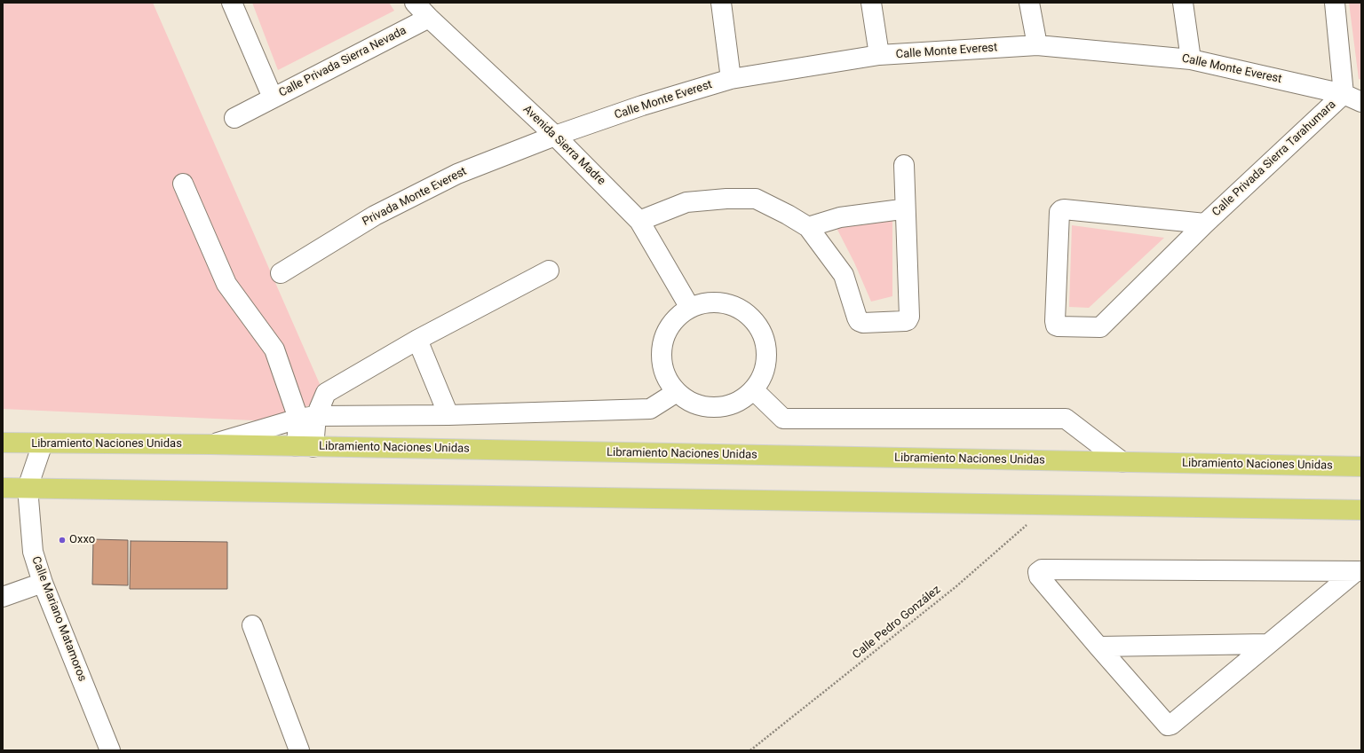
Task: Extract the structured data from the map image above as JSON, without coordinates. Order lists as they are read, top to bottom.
{
  "streets": {
    "highway": ["Libramiento Naciones Unidas"],
    "street": [
      "Calle Monte Everest",
      "Calle Privada Sierra Nevada",
      "Avenida Sierra Madre",
      "Calle Privada Sierra Tarahumara",
      "Privada Monte Everest",
      "Calle Mariano Matamoros"
    ],
    "path": ["Calle Pedro González"]
  },
  "crossings": [
    ["Calle Monte Everest", "Avenida Sierra Madre"],
    ["Calle Monte Everest", "Calle Privada Sierra Tarahumara"],
    ["Calle Monte Everest", "Privada Monte Everest"],
    ["Calle Privada Sierra Nevada", "Avenida Sierra Madre"],
    ["Avenida Sierra Madre", "Privada Monte Everest"],
    ["Libramiento Naciones Unidas", "Calle Mariano Matamoros"]
  ],
  "places": ["Oxxo"]
}
